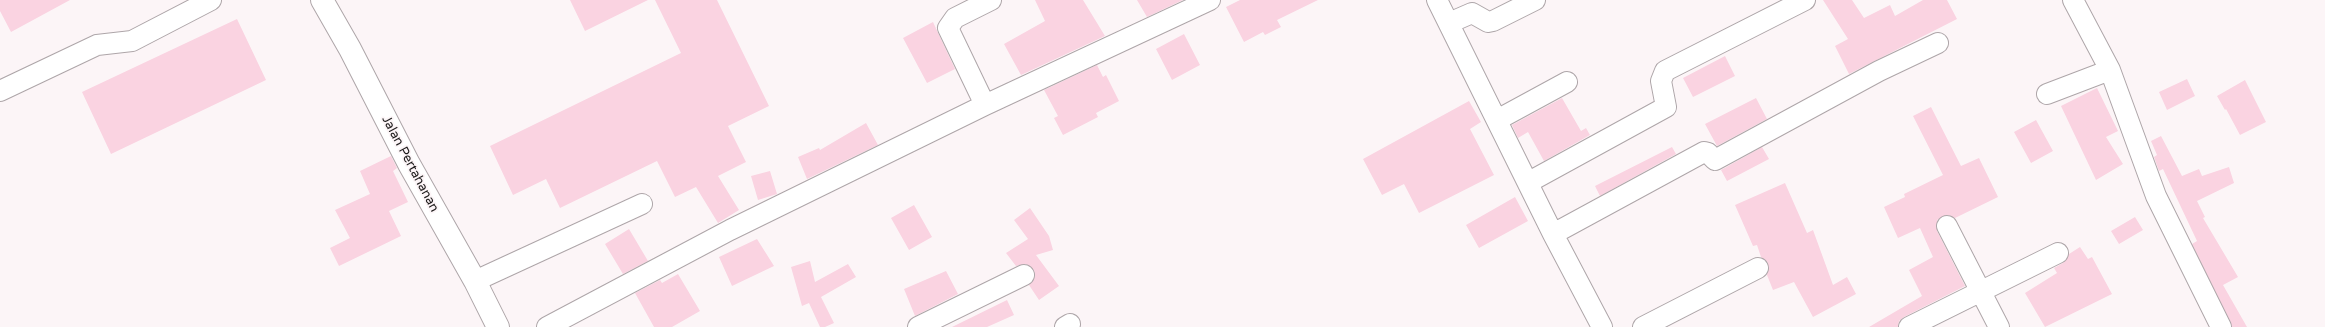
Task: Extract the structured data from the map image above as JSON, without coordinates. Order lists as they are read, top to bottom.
{
  "streets": {
    "main road": ["Jalan Pertahanan"]
  }
}
